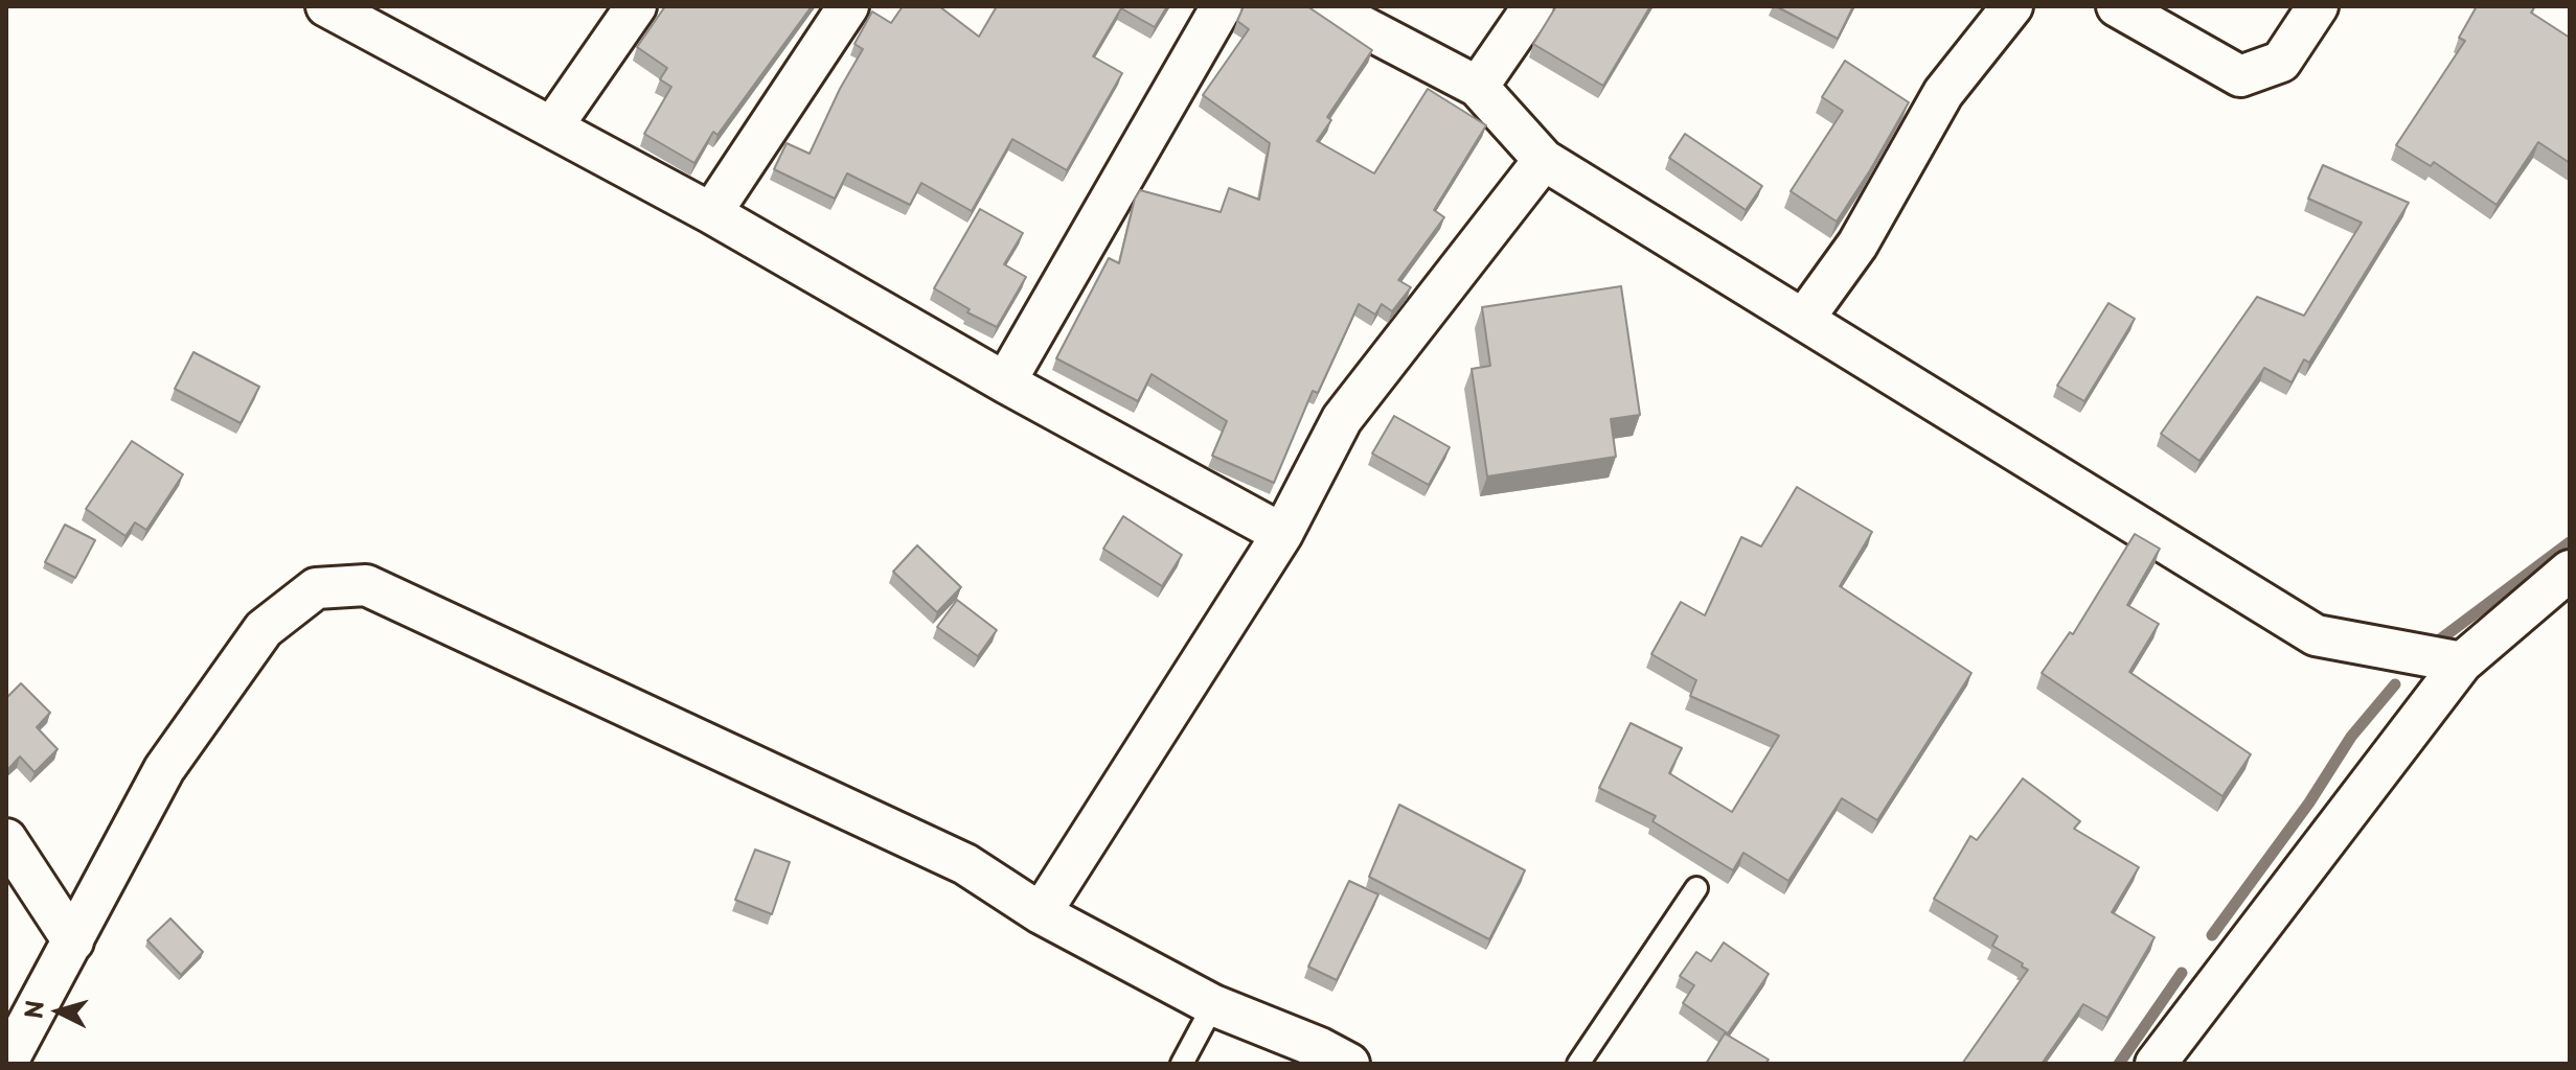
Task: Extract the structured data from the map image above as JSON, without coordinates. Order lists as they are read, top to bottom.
{
  "north": "left"
}
